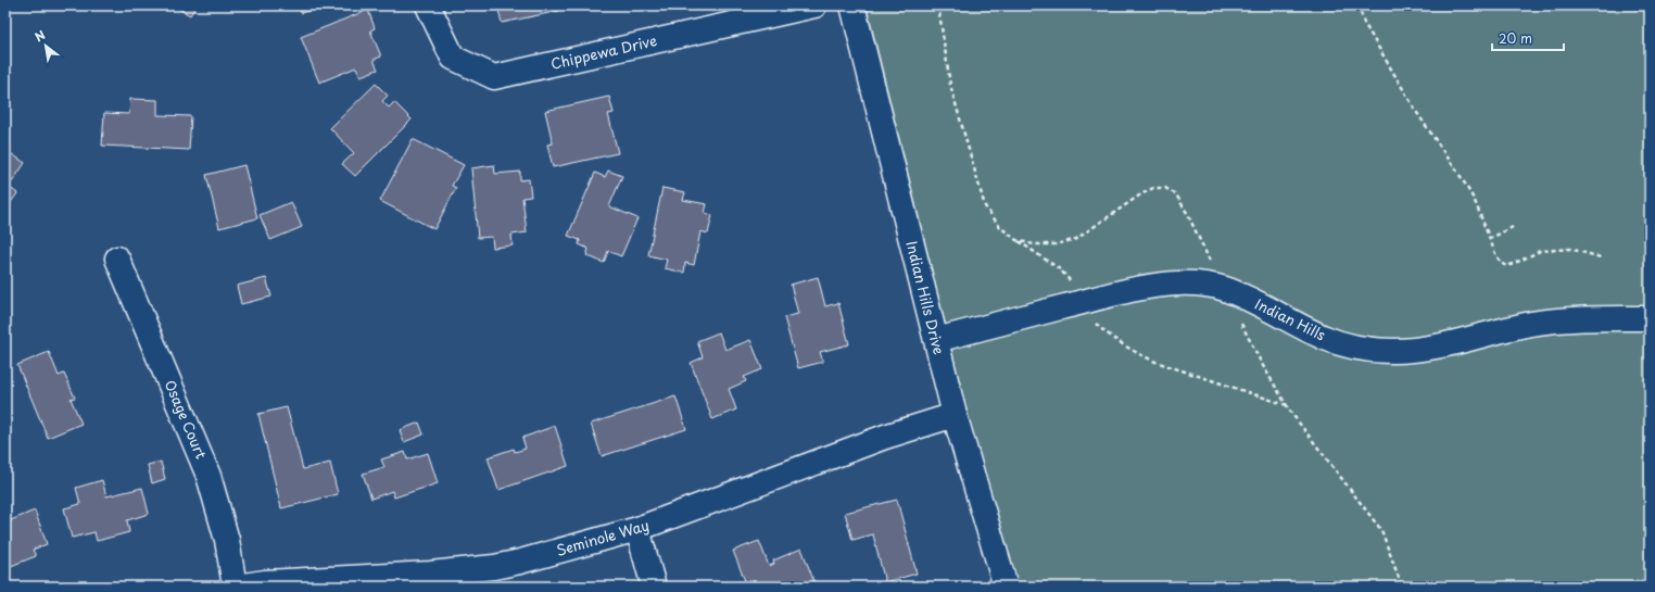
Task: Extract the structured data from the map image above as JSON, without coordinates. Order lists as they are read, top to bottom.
{
  "streets": {
    "street": [
      "Chippewa Drive",
      "Indian Hills Drive",
      "Indian Hills",
      "Osage Court",
      "Seminole Way"
    ]
  },
  "crossings": [
    ["Indian Hills Drive", "Indian Hills"],
    ["Indian Hills Drive", "Seminole Way"],
    ["Osage Court", "Seminole Way"]
  ],
  "scale_bar": "20 m",
  "north": "top left"
}
